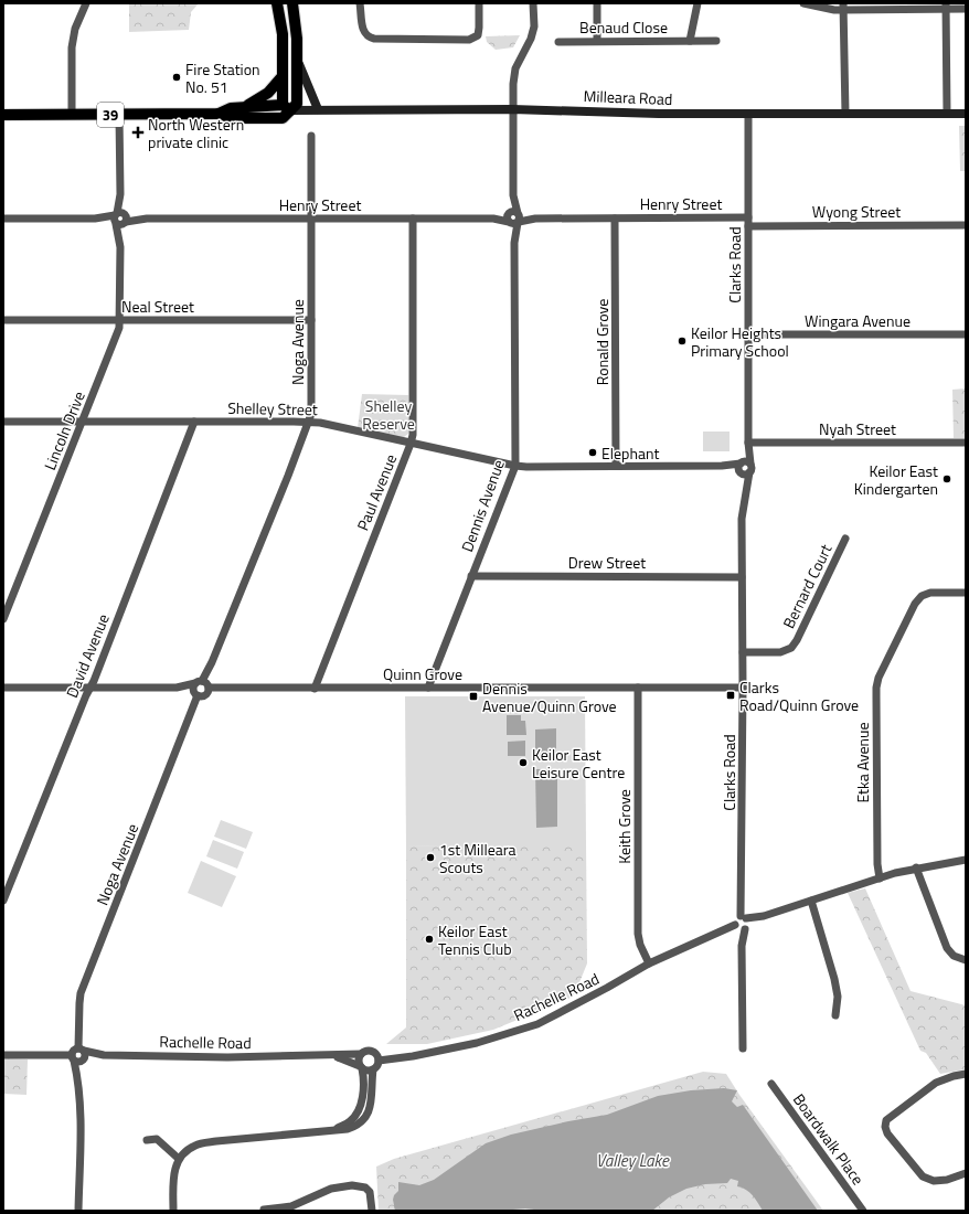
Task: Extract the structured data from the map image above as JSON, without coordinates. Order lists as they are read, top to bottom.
{
  "streets": {
    "main road": ["Milleara Road", "39"],
    "street": [
      "Benaud Close",
      "Henry Street",
      "Wyong Street",
      "Clarks Road",
      "Neal Street",
      "Wingara Avenue",
      "Noga Avenue",
      "Ronald Grove",
      "Shelley Street",
      "Nyah Street",
      "Lincoln Drive",
      "Paul Avenue",
      "Dennis Avenue",
      "Drew Street",
      "Bernard Court",
      "David Avenue",
      "Quinn Grove",
      "Etka Avenue",
      "Keith Grove",
      "Rachelle Road",
      "Boardwalk Place"
    ]
  },
  "crossings": [
    ["Milleara Road", "39"],
    ["Milleara Road", "Clarks Road"],
    ["Milleara Road", "Lincoln Drive"],
    ["Milleara Road", "Dennis Avenue"],
    ["Henry Street", "Wyong Street"],
    ["Henry Street", "Clarks Road"],
    ["Henry Street", "Noga Avenue"],
    ["Henry Street", "Ronald Grove"],
    ["Henry Street", "Lincoln Drive"],
    ["Henry Street", "Paul Avenue"],
    ["Henry Street", "Dennis Avenue"],
    ["Wyong Street", "Clarks Road"],
    ["Clarks Road", "Wingara Avenue"],
    ["Clarks Road", "Shelley Street"],
    ["Clarks Road", "Nyah Street"],
    ["Clarks Road", "Drew Street"],
    ["Clarks Road", "Bernard Court"],
    ["Clarks Road", "Quinn Grove"],
    ["Clarks Road", "Rachelle Road"],
    ["Neal Street", "Noga Avenue"],
    ["Neal Street", "Lincoln Drive"],
    ["Noga Avenue", "Shelley Street"],
    ["Noga Avenue", "Quinn Grove"],
    ["Noga Avenue", "Rachelle Road"],
    ["Ronald Grove", "Shelley Street"],
    ["Shelley Street", "Lincoln Drive"],
    ["Shelley Street", "Paul Avenue"],
    ["Shelley Street", "Dennis Avenue"],
    ["Shelley Street", "David Avenue"],
    ["Paul Avenue", "Quinn Grove"],
    ["Dennis Avenue", "Drew Street"],
    ["Dennis Avenue", "Quinn Grove"],
    ["David Avenue", "Quinn Grove"],
    ["Quinn Grove", "Keith Grove"],
    ["Etka Avenue", "Rachelle Road"],
    ["Keith Grove", "Rachelle Road"]
  ],
  "water": ["Valley Lake"],
  "parks": ["Shelley Reserve"],
  "places": {
    "other": [
      "Fire Station No. 51",
      "Keilor Heights Primary School",
      "Elephant",
      "Keilor East Kindergarten",
      "Keilor East Leisure Centre",
      "1st Milleara Scouts",
      "Keilor East Tennis Club"
    ],
    "health": ["North Western private clinic"],
    "transit": ["Clarks Road/Quinn Grove", "Dennis Avenue/Quinn Grove"]
  }
}
